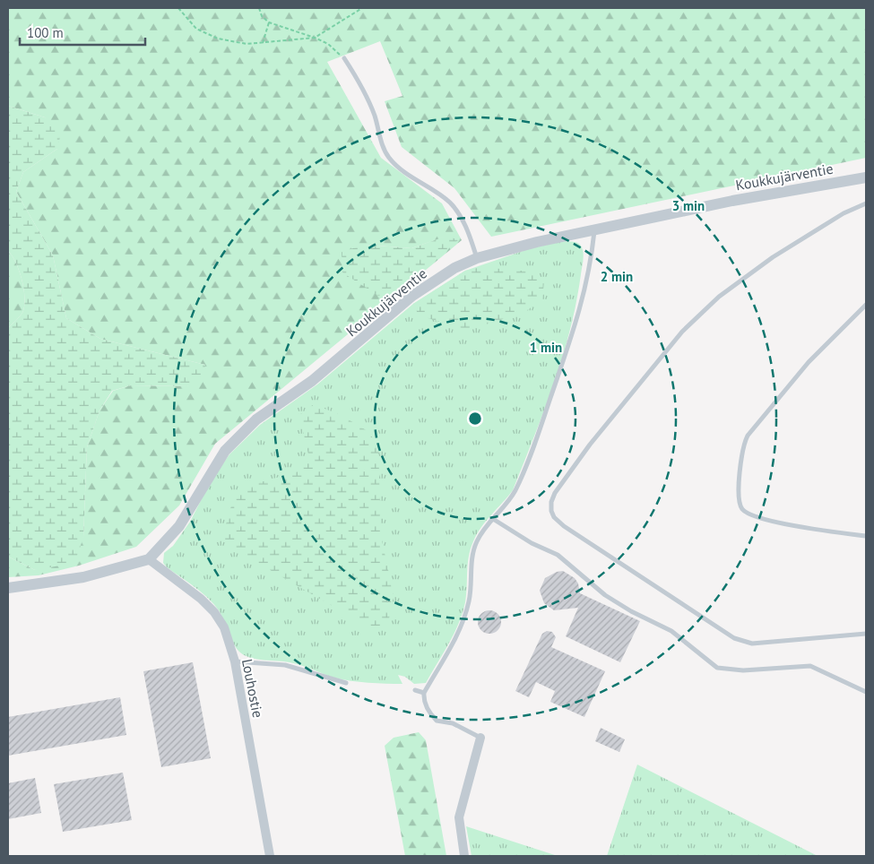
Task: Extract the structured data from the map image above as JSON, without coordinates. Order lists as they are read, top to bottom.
{
  "streets": {
    "street": ["Koukkujärventie", "Louhostie"]
  },
  "crossings": [
    ["Koukkujärventie", "Louhostie"]
  ],
  "scale_bar": "100 m",
  "rings": ["3 min", "2 min", "1 min"]
}
